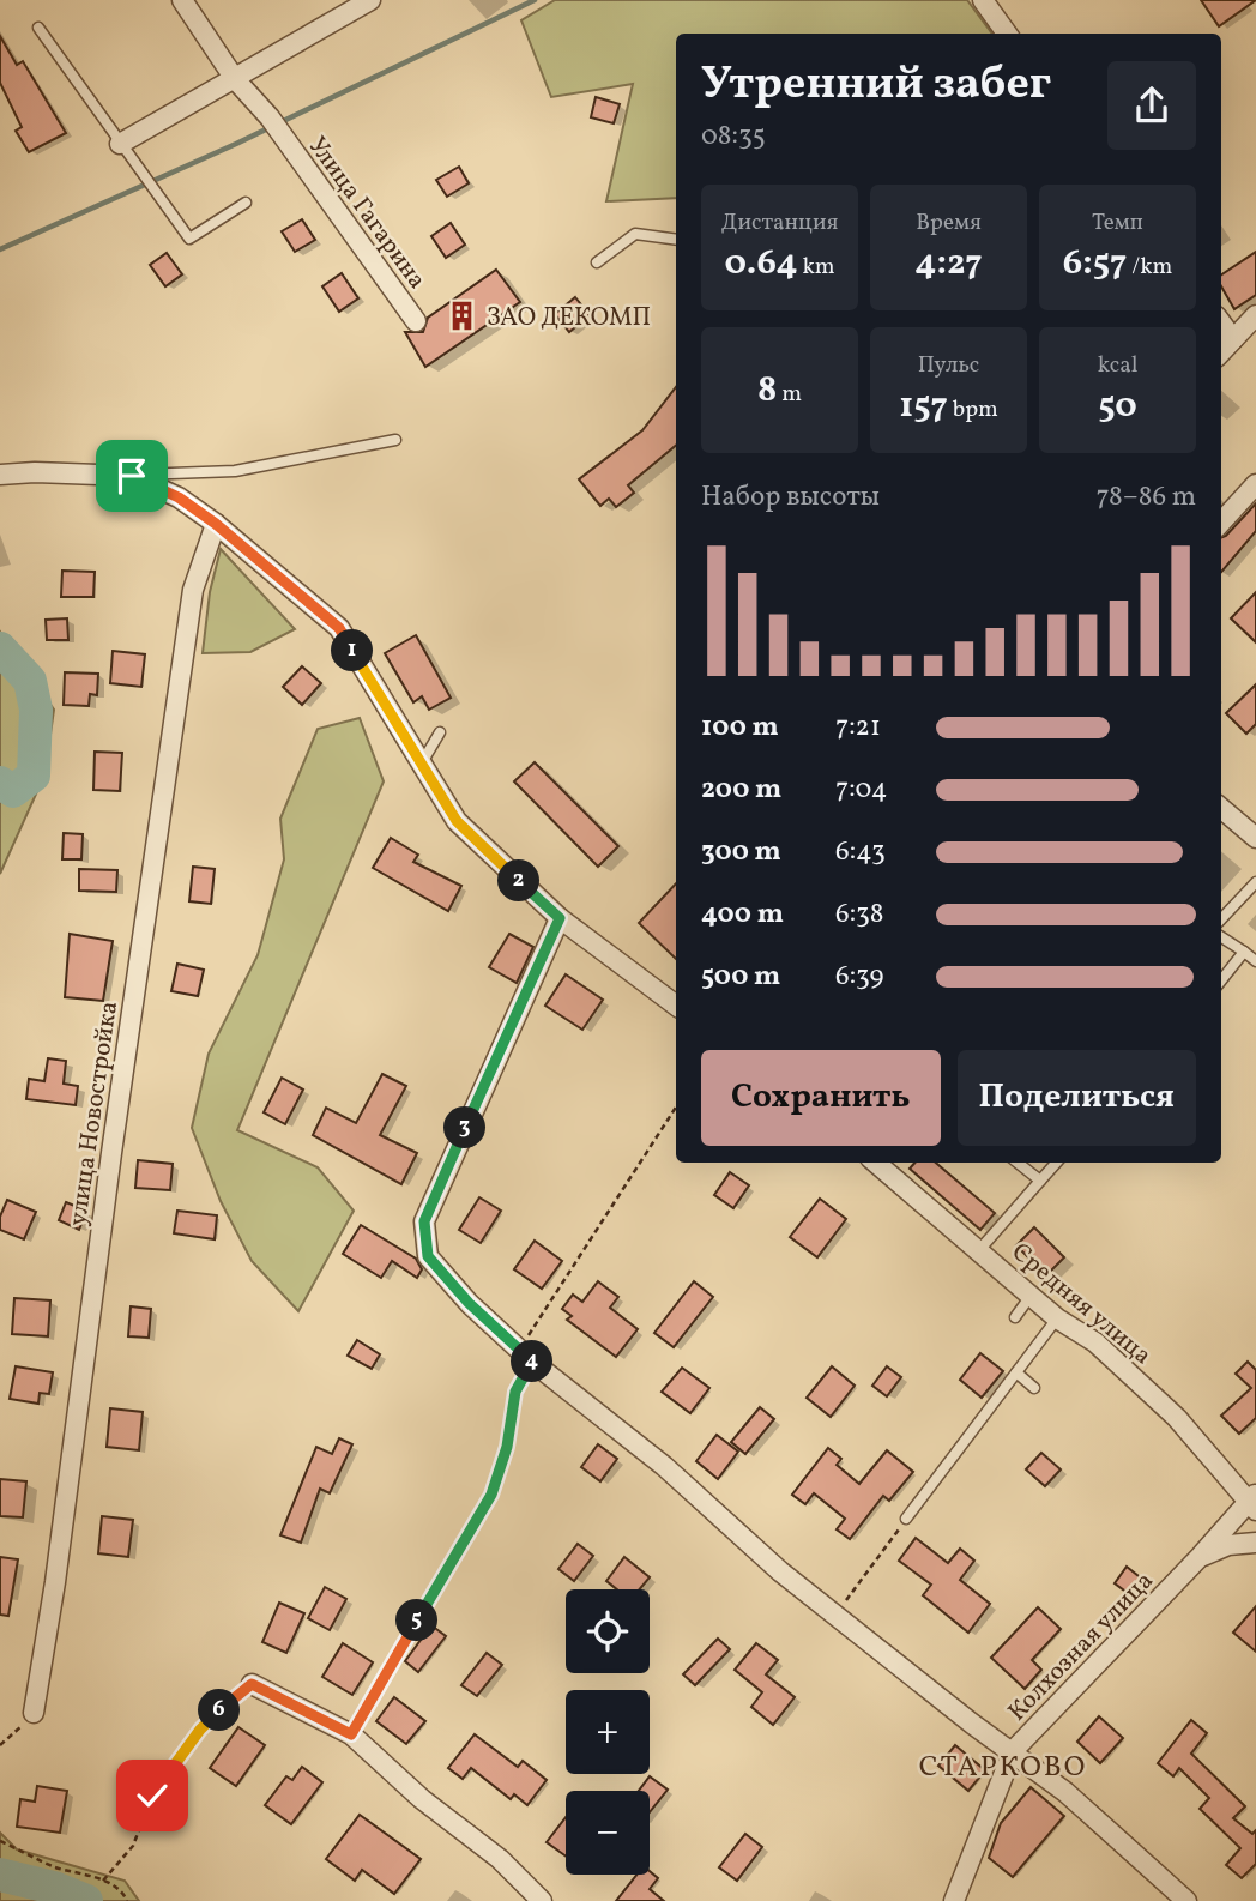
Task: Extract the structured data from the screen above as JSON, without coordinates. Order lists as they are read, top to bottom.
{
  "streets": {
    "street": [
      "Улица Гагарина",
      "улица Новостройка",
      "Средняя улица",
      "Колхозная улица"
    ]
  },
  "crossings": [
    ["Средняя улица", "Колхозная улица"]
  ],
  "districts": ["СТАРКОВО"],
  "places": {
    "building": ["ЗАО ДЕКОМП"]
  },
  "page": {
    "heading": ["Утренний забег", "08:35"],
    "stats": [
      ["Дистанция", "0.64 km"],
      ["Время", "4:27"],
      ["Темп", "6:57 /km"],
      ["8 m"],
      ["Пульс", "157 bpm"],
      ["kcal", "50"]
    ],
    "chart": ["Набор высоты", "78–86 m"],
    "pins": [
      "1",
      "2",
      "3",
      "4",
      "5",
      "6"
    ],
    "list": [
      {
        "name": "100 m",
        "note": "7:21"
      },
      {
        "name": "200 m",
        "note": "7:04"
      },
      {
        "name": "300 m",
        "note": "6:43"
      },
      {
        "name": "400 m",
        "note": "6:38"
      },
      {
        "name": "500 m",
        "note": "6:39"
      }
    ],
    "buttons": ["Сохранить", "Поделиться"],
    "map_buttons": ["+", "−"]
  }
}
